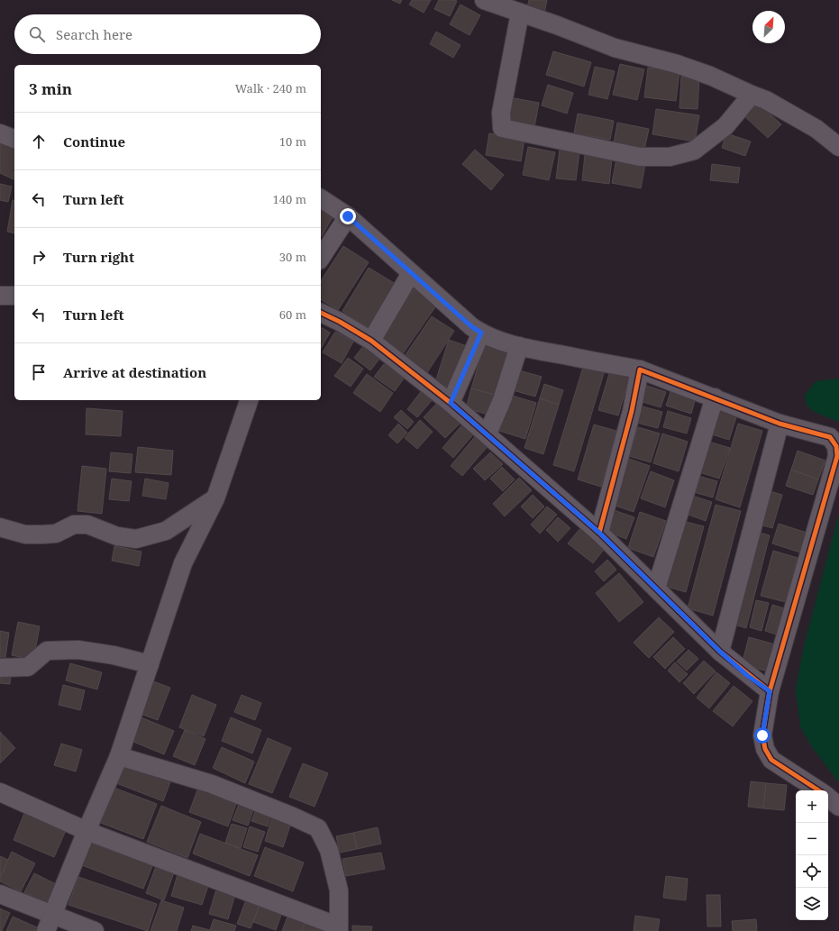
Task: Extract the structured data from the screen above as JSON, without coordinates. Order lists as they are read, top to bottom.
{
  "north": "top right",
  "page": {
    "search": "Search here",
    "heading": ["3 min", "Walk · 240 m"],
    "list": [
      ["Continue", "10 m"],
      ["Turn left", "140 m"],
      ["Turn right", "30 m"],
      ["Turn left", "60 m"],
      "Arrive at destination"
    ],
    "map_buttons": ["+", "−"]
  }
}
